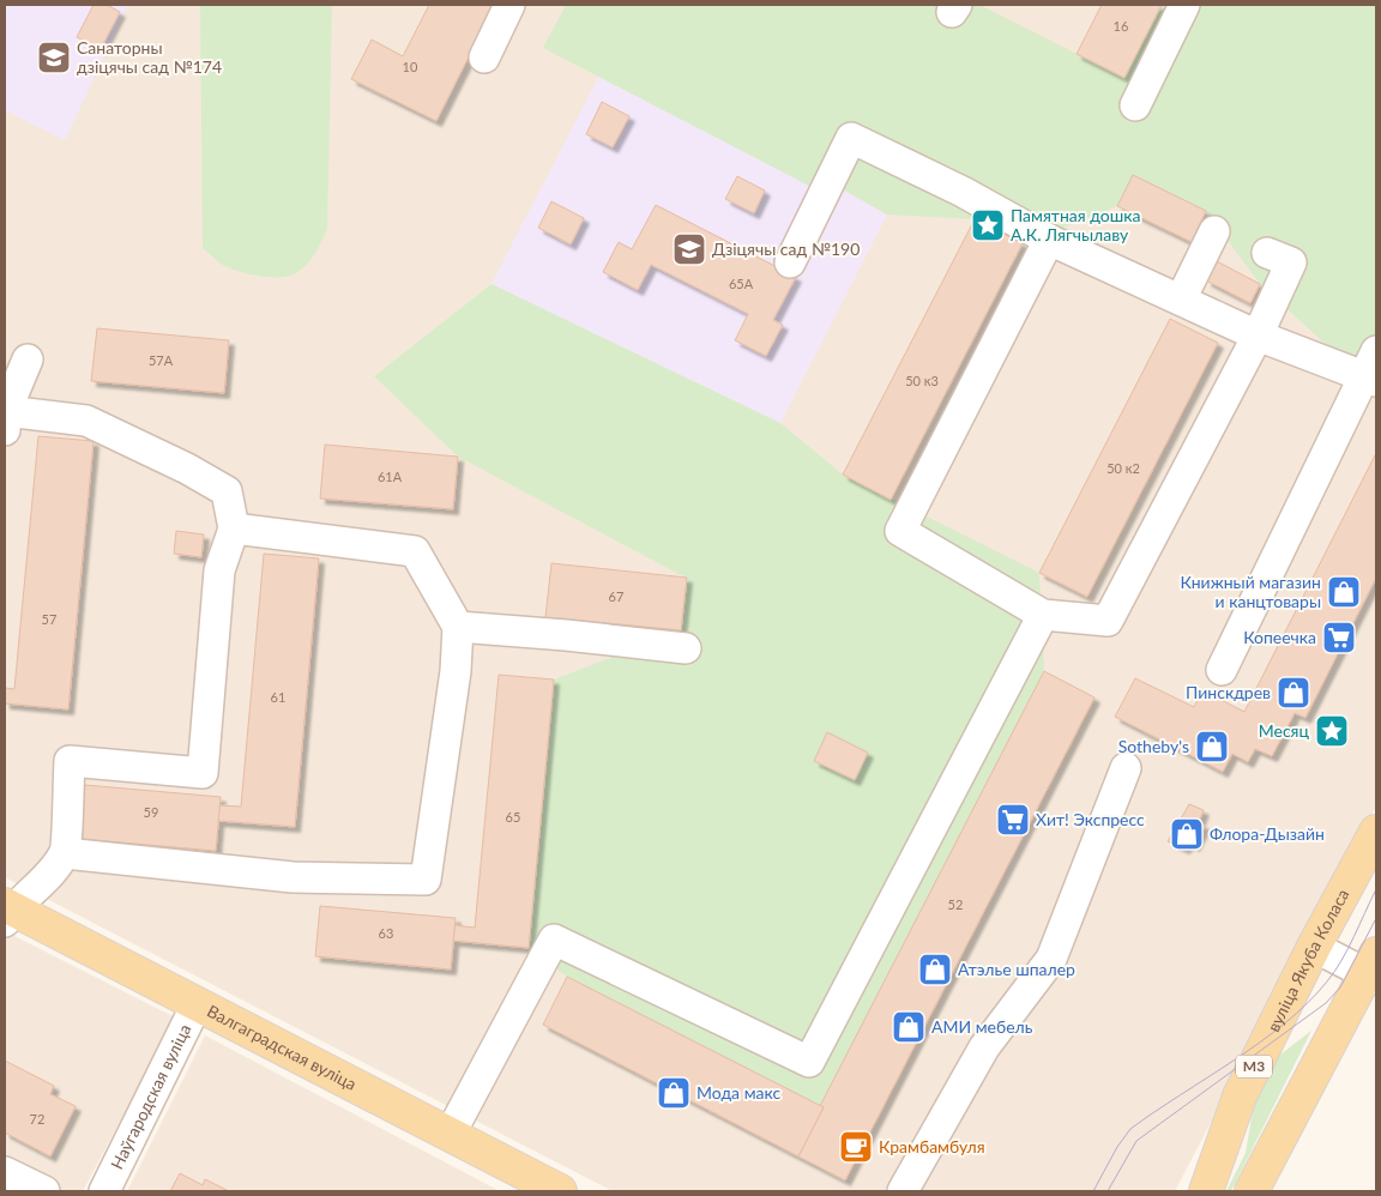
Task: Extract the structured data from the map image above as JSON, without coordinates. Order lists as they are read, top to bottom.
{
  "streets": {
    "main road": ["вуліца Якуба Коласа", "Валгаградская вуліца", "М3"],
    "street": ["Наўгародская вуліца"]
  },
  "crossings": [
    ["Валгаградская вуліца", "Наўгародская вуліца"]
  ],
  "places": {
    "school or university": ["Санаторны дзіцячы сад №174", "Дзіцячы сад №190"],
    "place": ["Памятная дошка А.К. Лягчылаву", "Месяц"],
    "shop": [
      "Книжный магазин и канцтовары",
      "Пинскдрев",
      "Sotheby's",
      "Флора-Дызайн",
      "Атэлье шпалер",
      "АМИ мебель",
      "Мода макс"
    ],
    "supermarket": ["Копеечка", "Хит! Экспресс"],
    "cafe": ["Крамбамбуля"]
  },
  "house_numbers": [
    "16",
    "10",
    "65А",
    "57А",
    "50 к3",
    "50 к2",
    "61А",
    "67",
    "57",
    "61",
    "59",
    "65",
    "52",
    "63",
    "72"
  ]
}
